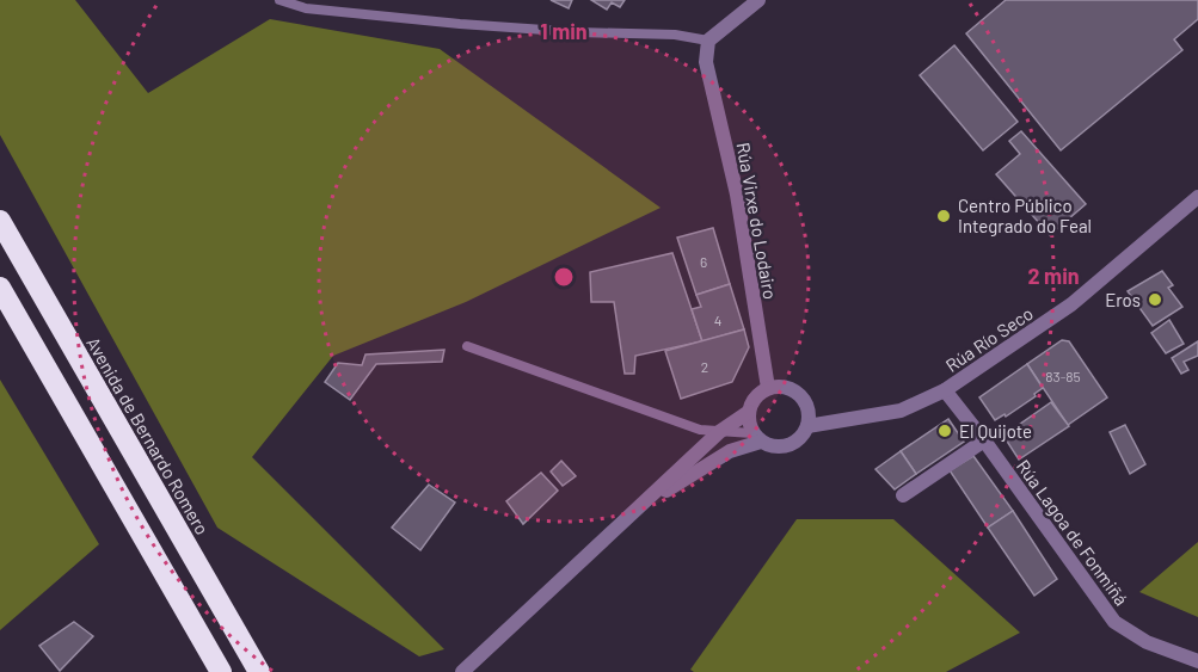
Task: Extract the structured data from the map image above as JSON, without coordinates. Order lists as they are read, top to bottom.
{
  "streets": {
    "highway": ["Avenida de Bernardo Romero"],
    "street": ["Rúa Virxe do Lodairo", "Rúa Río Seco", "Rúa Lagoa de Fonmiñá"]
  },
  "crossings": [
    ["Rúa Virxe do Lodairo", "Rúa Río Seco"],
    ["Rúa Río Seco", "Rúa Lagoa de Fonmiñá"]
  ],
  "places": ["Centro Público Integrado do Feal", "Eros", "El Quijote"],
  "house_numbers": [
    "6",
    "4",
    "2",
    "83-85"
  ],
  "rings": ["1 min", "2 min"]
}
